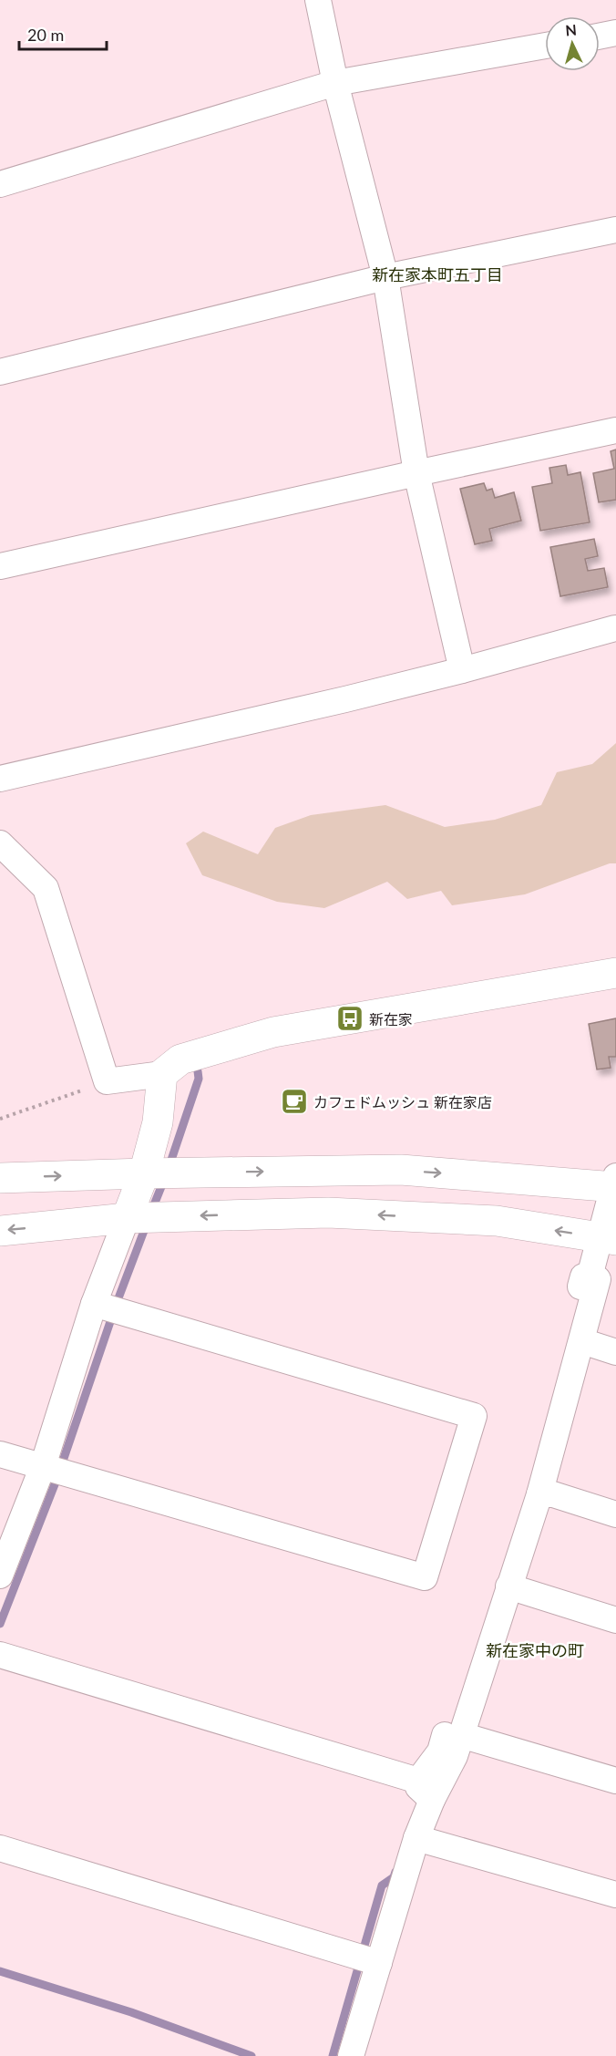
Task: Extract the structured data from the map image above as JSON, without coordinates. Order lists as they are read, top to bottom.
{
  "districts": ["新在家本町五丁目", "新在家中の町"],
  "places": {
    "bus stop": ["新在家"],
    "cafe": ["カフェドムッシュ 新在家店"]
  },
  "scale_bar": "20 m",
  "north": "top"
}
